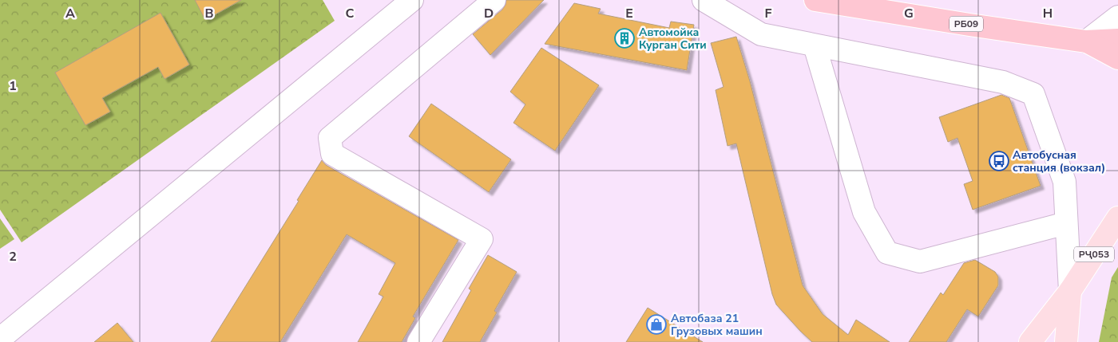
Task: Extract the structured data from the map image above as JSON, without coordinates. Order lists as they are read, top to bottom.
{
  "streets": {
    "highway": ["РБ09"],
    "main road": ["РҶ053"]
  },
  "places": {
    "building": ["Автомойка Курган Сити"],
    "bus stop": ["Автобусная станция (вокзал)"],
    "shop": ["Автобаза 21 Грузовых машин"]
  },
  "grid": {
    "columns": [
      "A",
      "B",
      "C",
      "D",
      "E",
      "F",
      "G",
      "H"
    ],
    "rows": ["1", "2"]
  }
}
